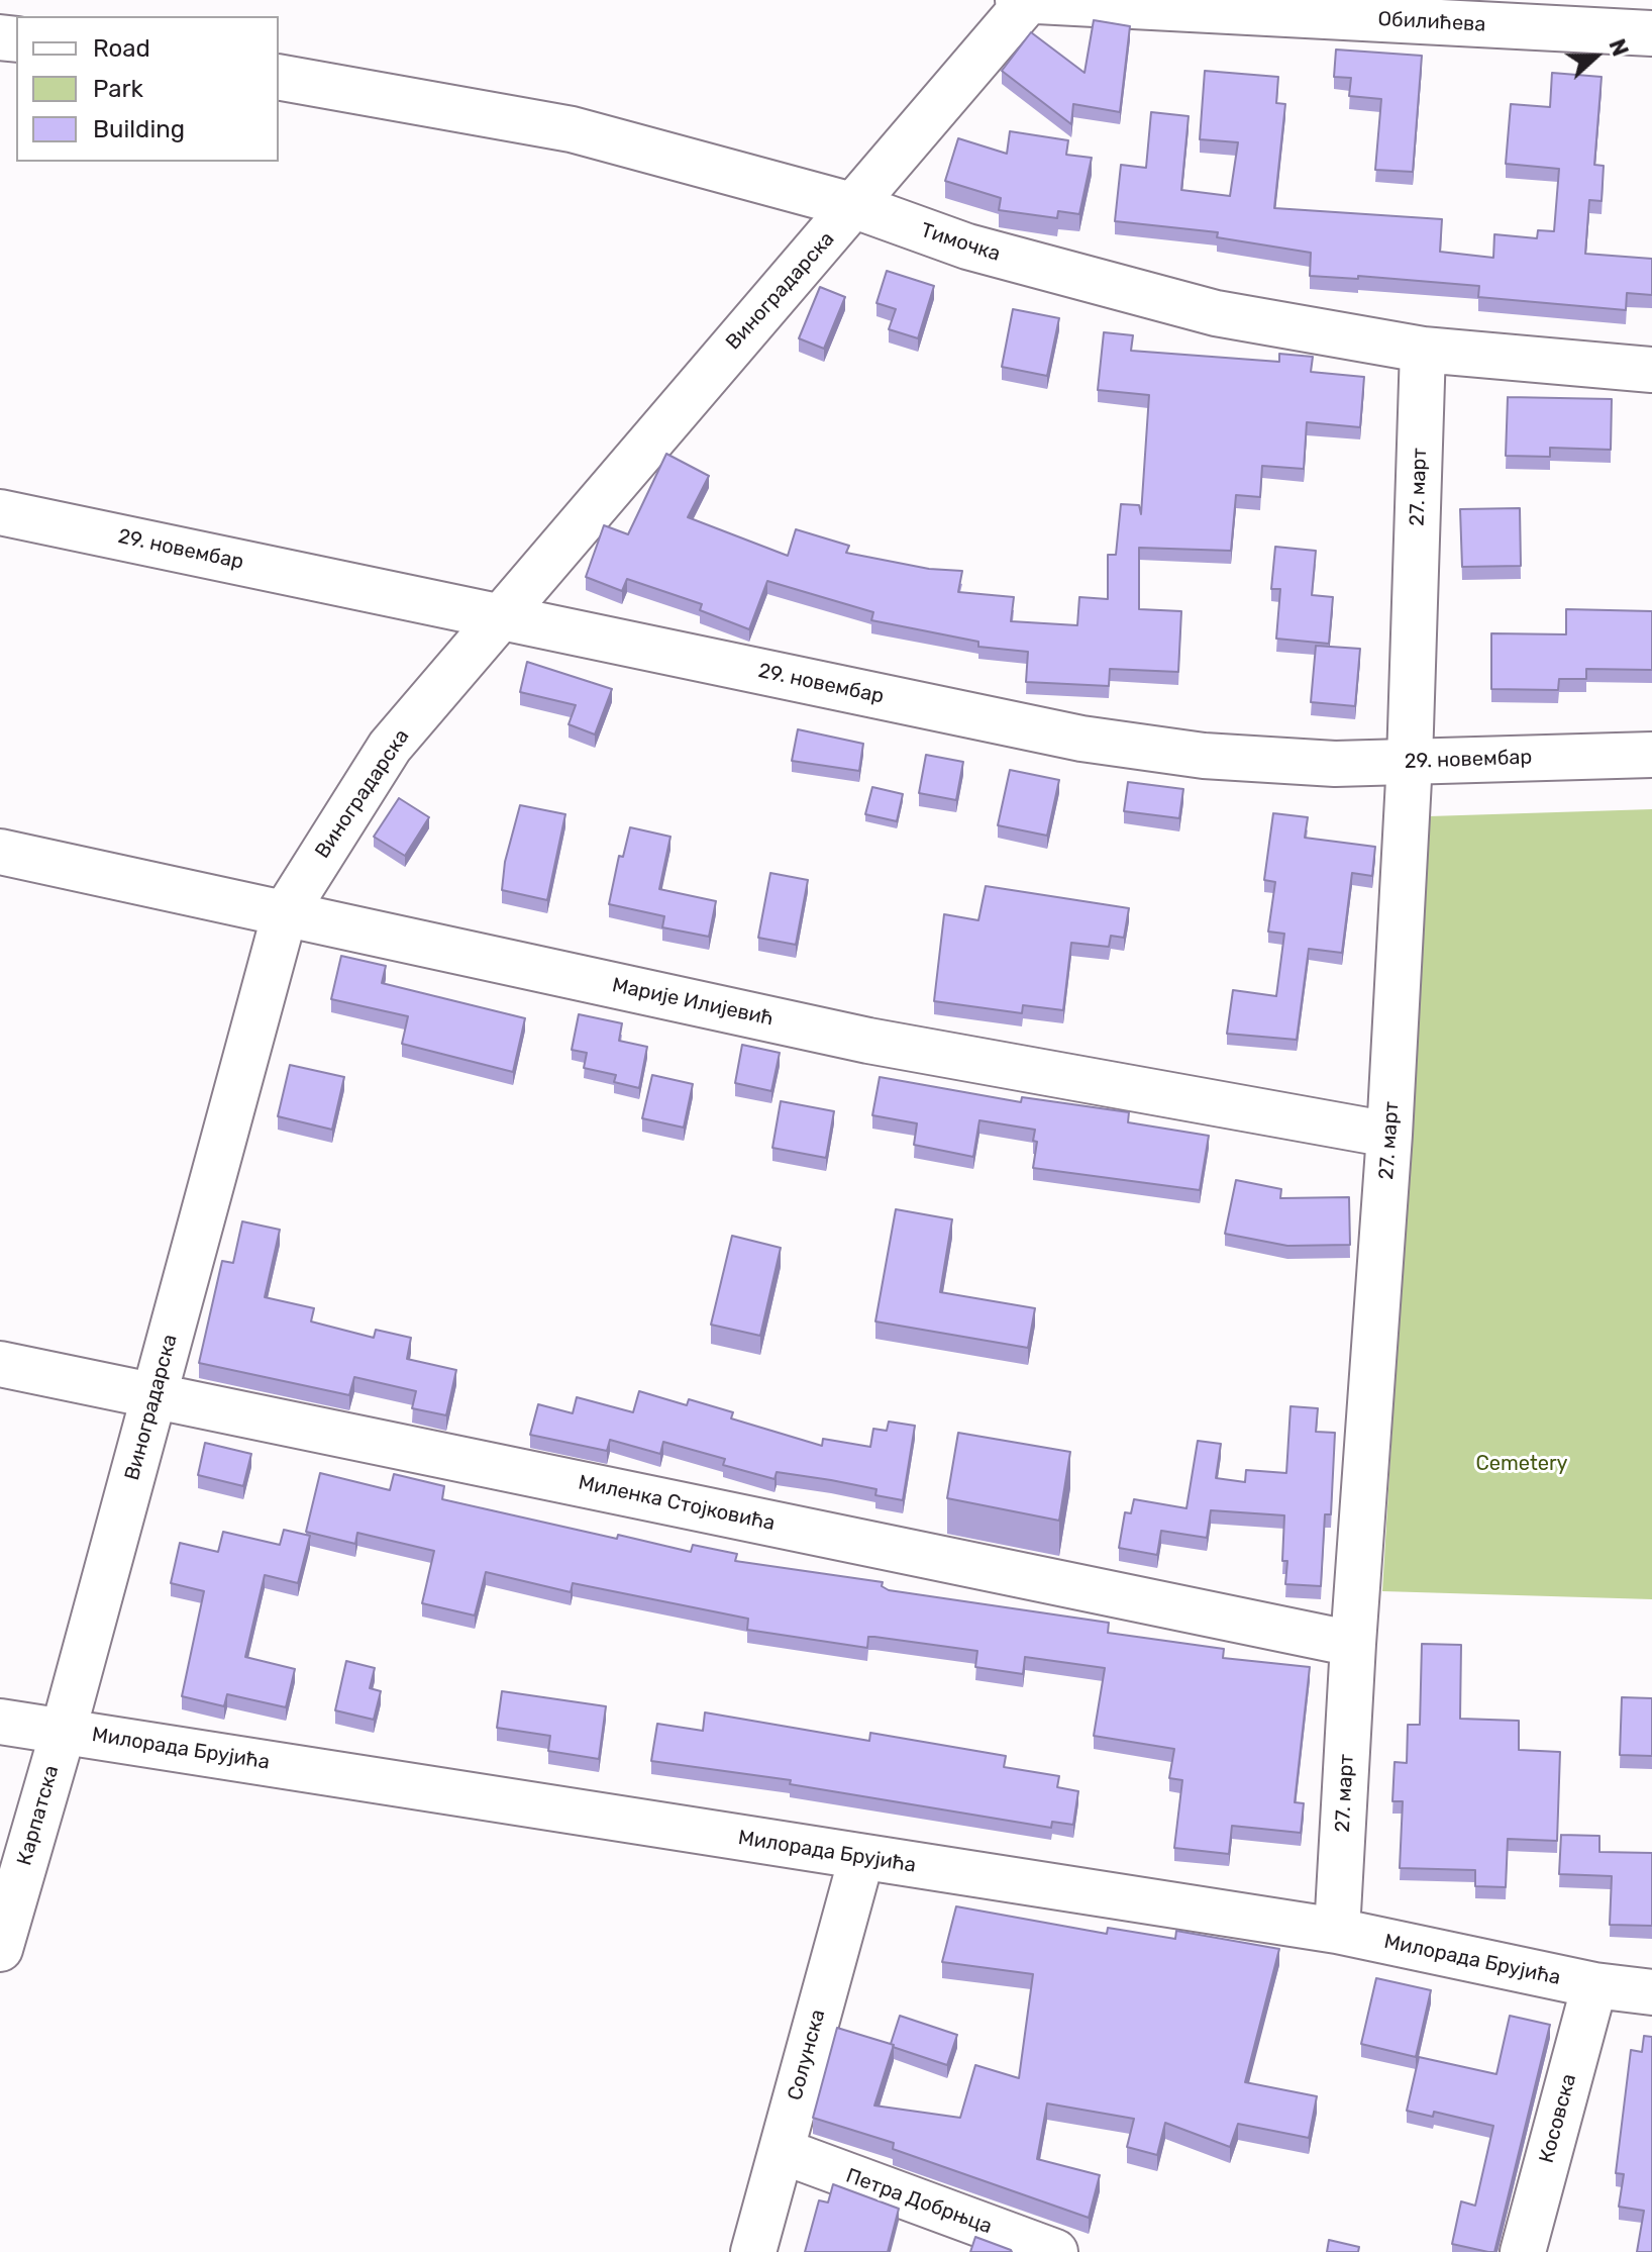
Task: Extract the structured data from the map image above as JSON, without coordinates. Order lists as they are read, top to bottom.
{
  "streets": {
    "street": [
      "Обилићева",
      "Тимочка",
      "Виноградарска",
      "27. март",
      "29. новембар",
      "Марије Илијевић",
      "Миленка Стојковића",
      "Милорада Брујића",
      "Карпатска",
      "Солунска",
      "Косовска",
      "Петра Добрњца"
    ]
  },
  "crossings": [
    ["Обилићева", "Виноградарска"],
    ["Тимочка", "Виноградарска"],
    ["Тимочка", "27. март"],
    ["Виноградарска", "29. новембар"],
    ["Виноградарска", "Марије Илијевић"],
    ["Виноградарска", "Миленка Стојковића"],
    ["Виноградарска", "Милорада Брујића"],
    ["Виноградарска", "Карпатска"],
    ["27. март", "29. новембар"],
    ["27. март", "Марије Илијевић"],
    ["27. март", "Миленка Стојковића"],
    ["27. март", "Милорада Брујића"],
    ["Милорада Брујића", "Карпатска"],
    ["Милорада Брујића", "Солунска"],
    ["Милорада Брујића", "Косовска"],
    ["Солунска", "Петра Добрњца"]
  ],
  "parks": ["Cemetery"],
  "legend": ["Road", "Park", "Building"],
  "north": "right"
}
